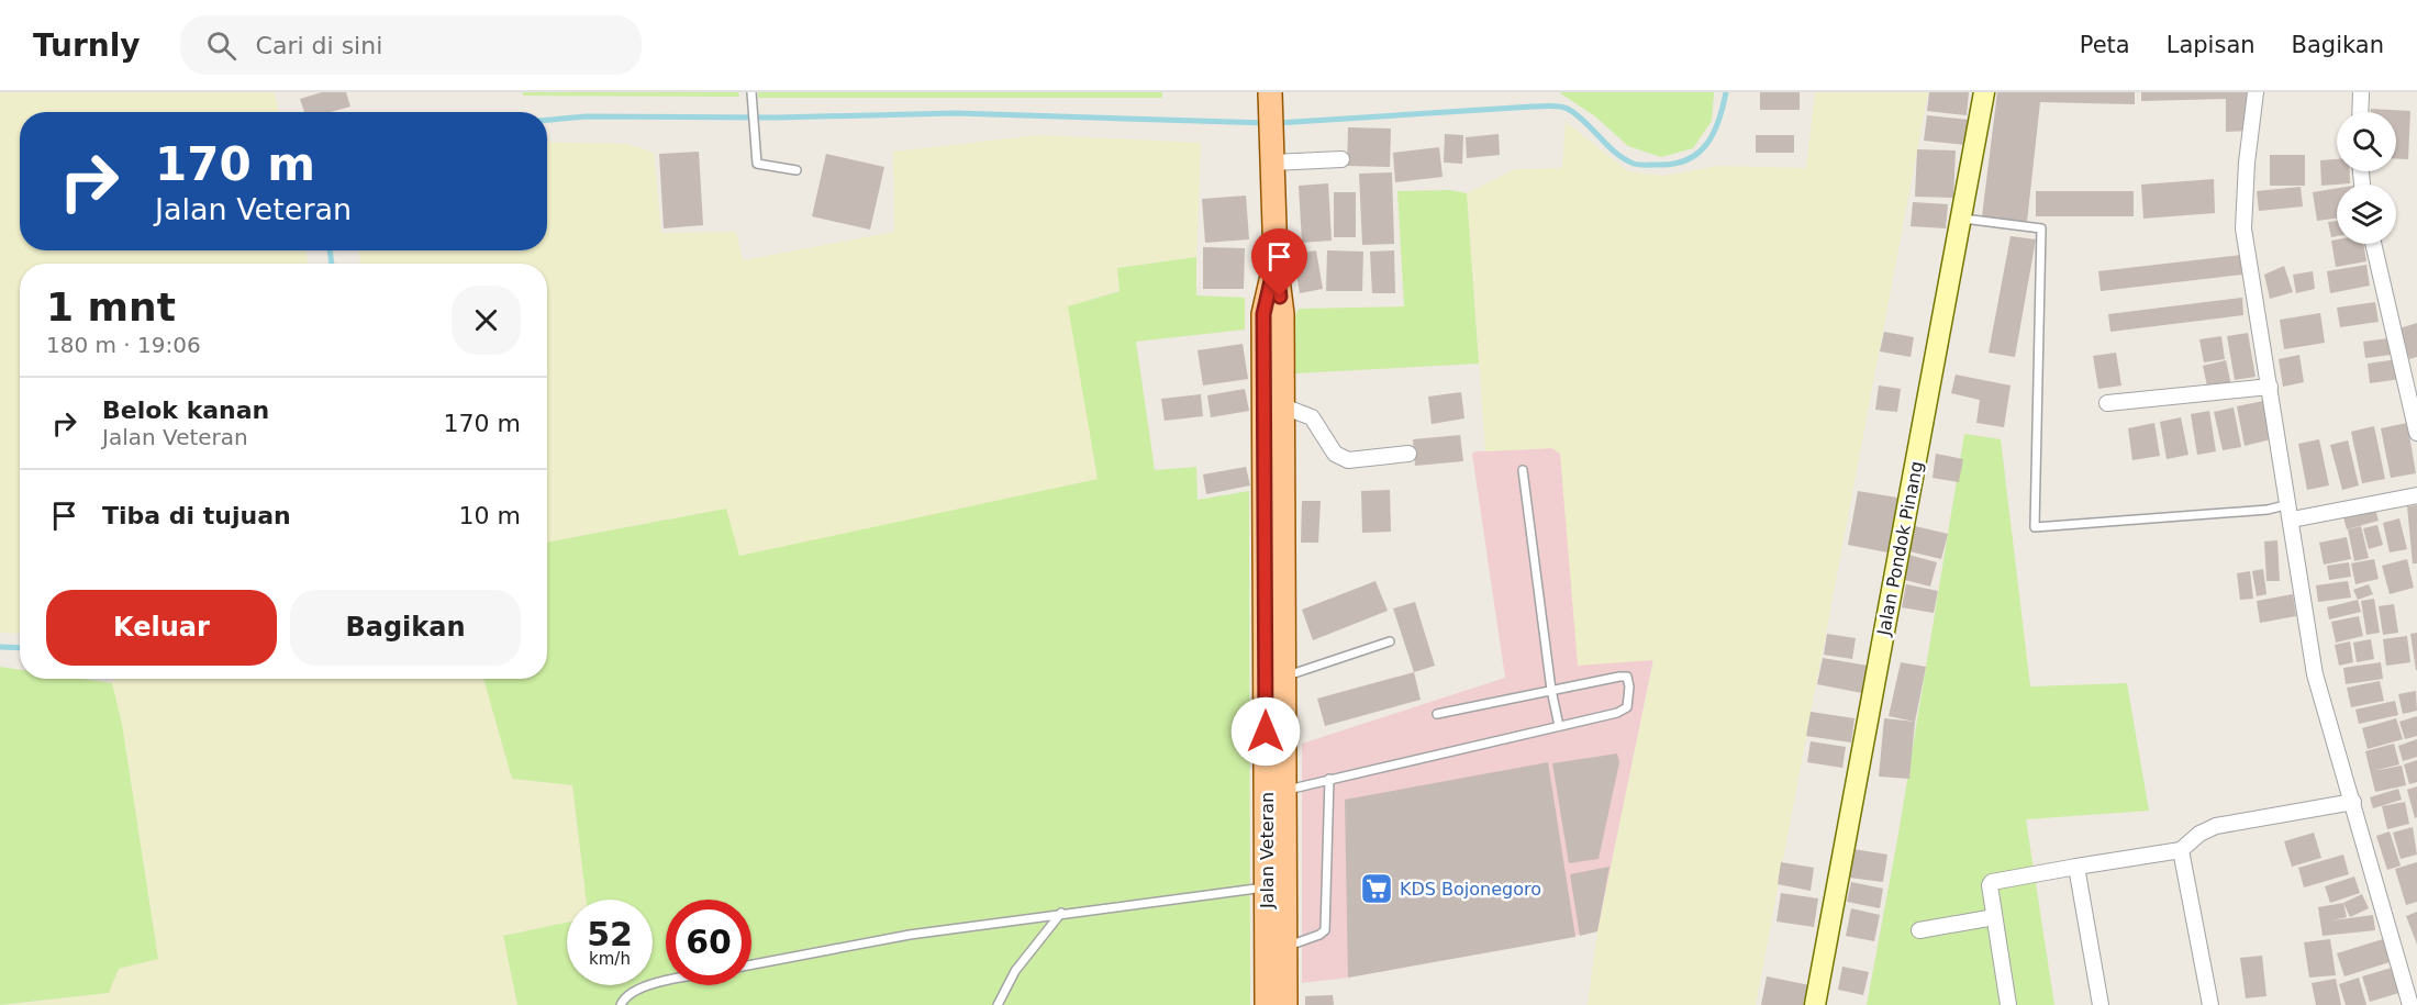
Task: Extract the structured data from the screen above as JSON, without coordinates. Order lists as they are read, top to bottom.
{
  "streets": {
    "main road": ["Jalan Veteran"],
    "street": ["Jalan Pondok Pinang"]
  },
  "places": {
    "supermarket": ["KDS Bojonegoro"]
  },
  "page": {
    "header": "Turnly",
    "search": "Cari di sini",
    "nav": ["Peta", "Lapisan", "Bagikan"],
    "turn": ["170 m", "Jalan Veteran"],
    "heading": ["1 mnt", "180 m · 19:06"],
    "list": [
      {
        "name": "Belok kanan",
        "note": "Jalan Veteran",
        "value": "170 m"
      },
      {
        "name": "Tiba di tujuan",
        "value": "10 m"
      }
    ],
    "buttons": ["Keluar", "Bagikan"],
    "speed": "52 km/h",
    "limit": "60"
  }
}
